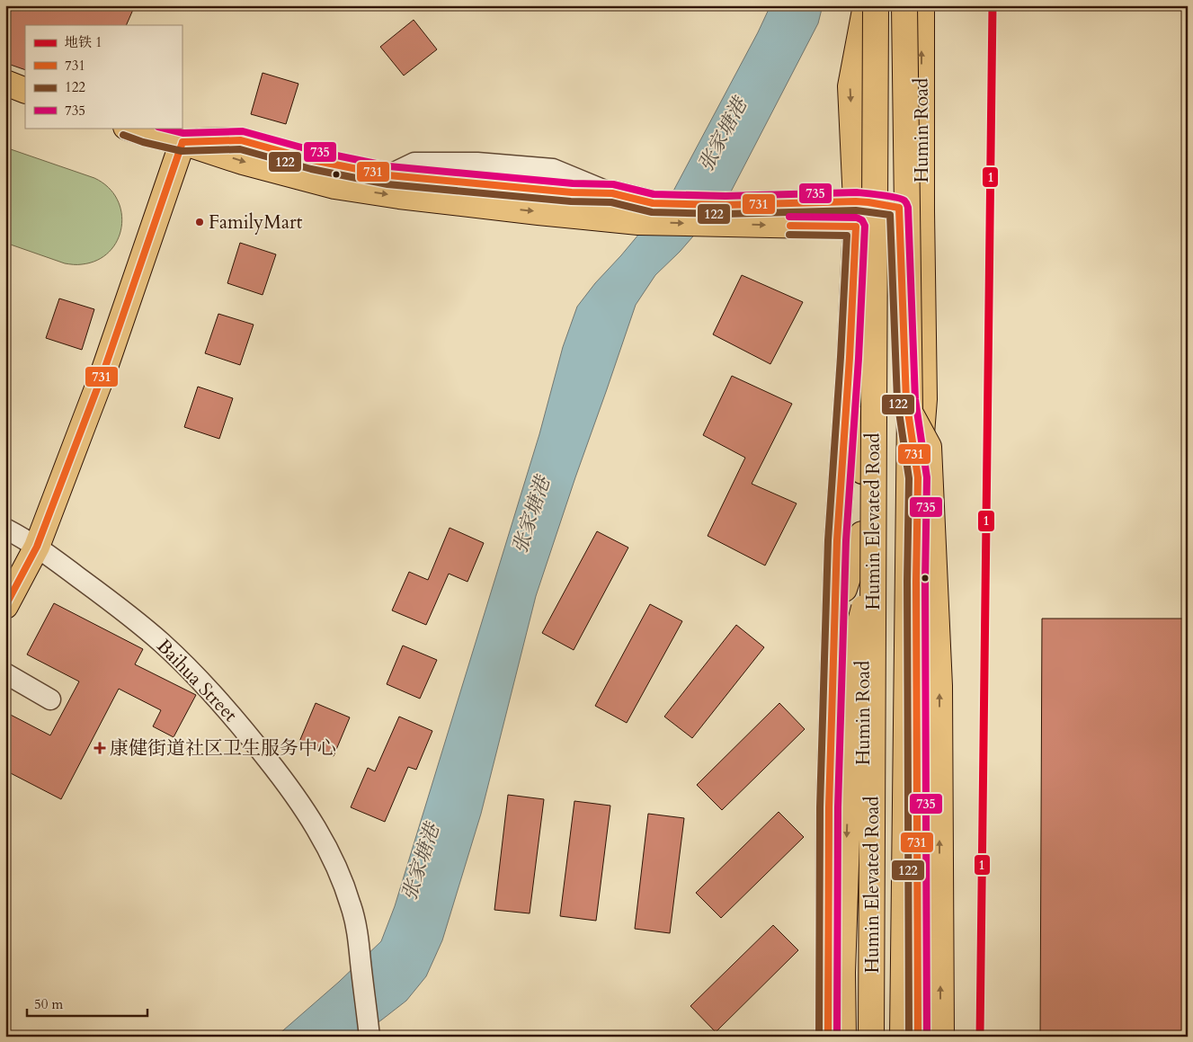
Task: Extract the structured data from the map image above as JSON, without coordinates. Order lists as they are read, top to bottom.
{
  "streets": {
    "main road": ["Humin Road", "Humin Elevated Road"],
    "street": ["Baihua Street"]
  },
  "water": ["张家塘港"],
  "places": {
    "other": ["FamilyMart"],
    "health": ["康健街道社区卫生服务中心"]
  },
  "lines": [
    "metro line 1",
    "transit line 735",
    "transit line 122",
    "transit line 731"
  ],
  "legend": [
    "地铁 1",
    "731",
    "122",
    "735"
  ],
  "scale_bar": "50 m"
}
